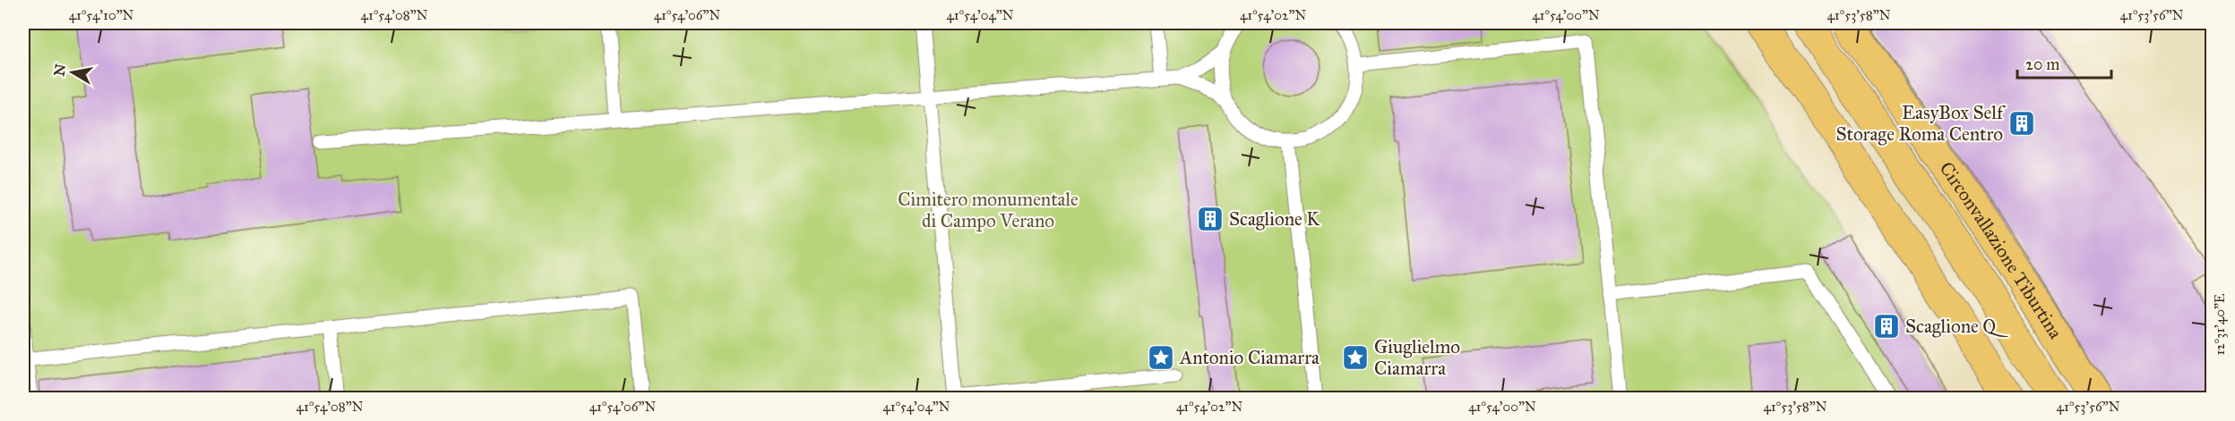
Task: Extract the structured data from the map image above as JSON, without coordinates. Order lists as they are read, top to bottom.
{
  "streets": {
    "highway": ["Circonvallazione Tiburtina"]
  },
  "parks": ["Cimitero monumentale di Campo Verano"],
  "places": {
    "building": ["EasyBox Self Storage Roma Centro", "Scaglione K", "Scaglione Q"],
    "place": ["Antonio Ciamarra", "Giuglielmo Ciamarra"]
  },
  "scale_bar": "20 m",
  "north": "left",
  "coordinates": [
    "41°54'10\"N",
    "41°54'08\"N",
    "41°54'06\"N",
    "41°54'04\"N",
    "41°54'02\"N",
    "41°54'00\"N",
    "41°53'58\"N",
    "41°53'56\"N",
    "12°31'40\"E"
  ]
}
